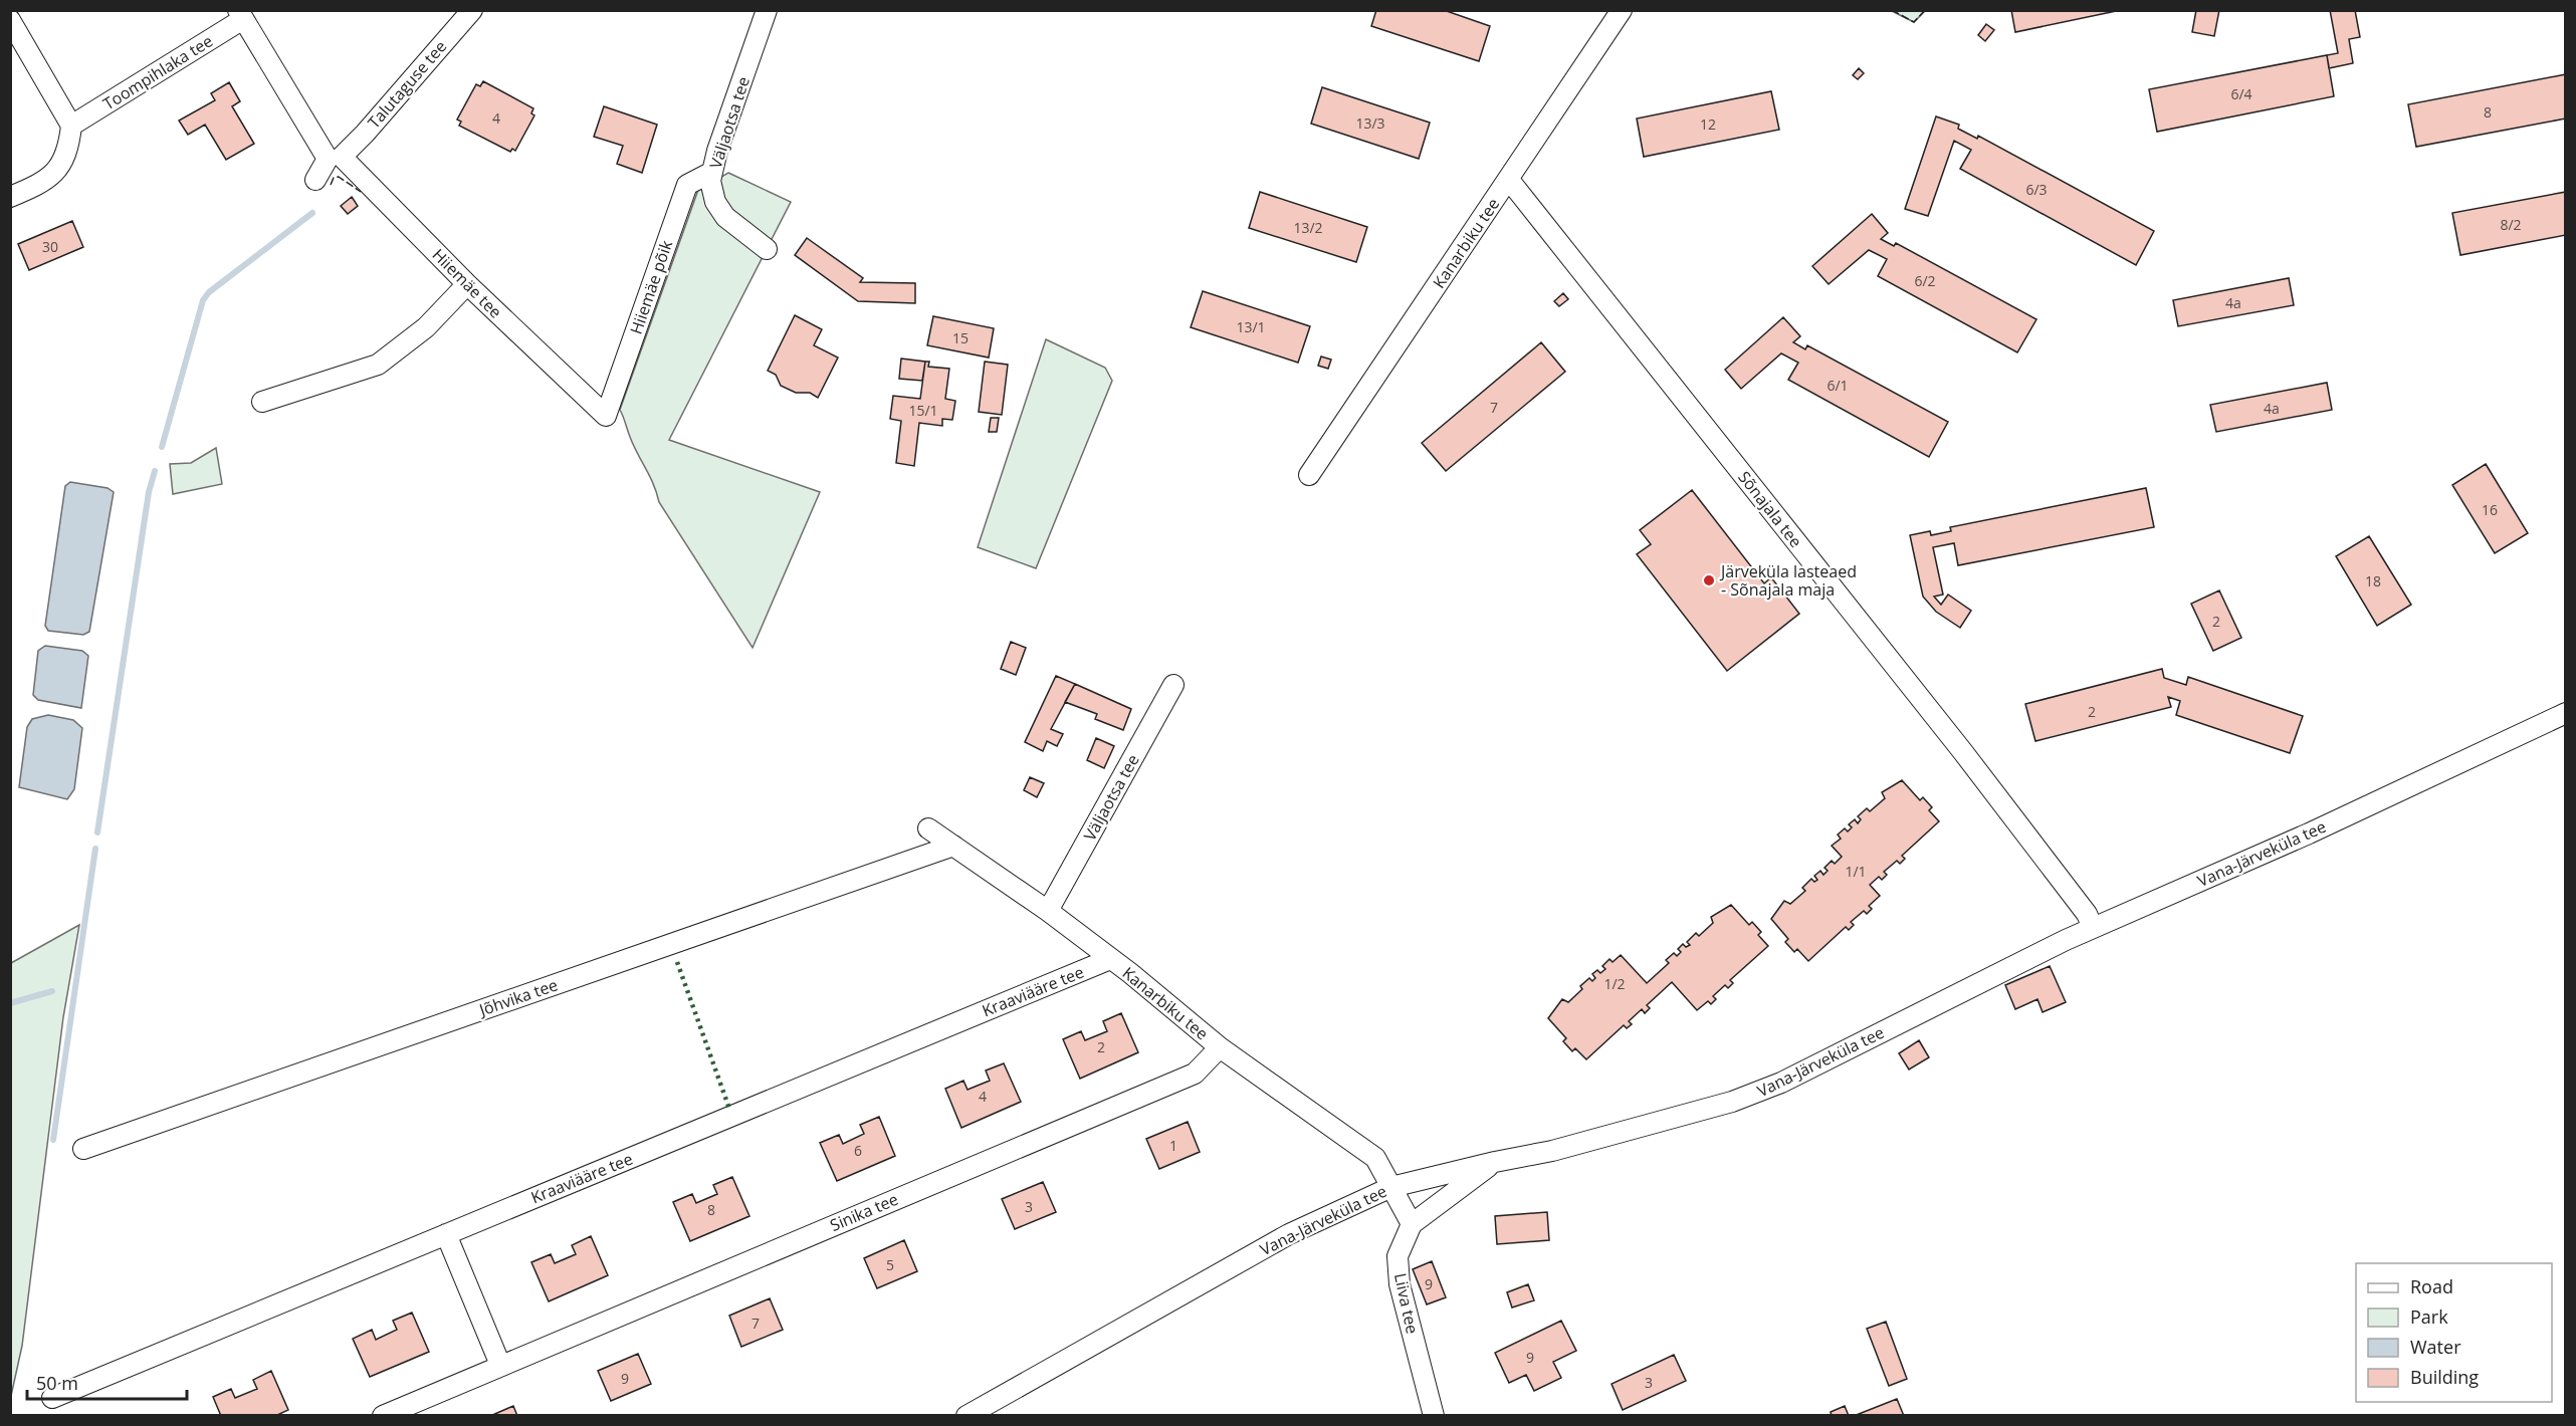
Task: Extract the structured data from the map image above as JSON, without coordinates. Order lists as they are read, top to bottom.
{
  "streets": {
    "street": [
      "Toompihlaka tee",
      "Talutaguse tee",
      "Väljaotsa tee",
      "Kanarbiku tee",
      "Hiiemäe tee",
      "Hiiemäe põik",
      "Sõnajala tee",
      "Vana-Järveküla tee",
      "Kraaviääre tee",
      "Jõhvika tee",
      "Sinika tee",
      "Liiva tee"
    ]
  },
  "crossings": [
    ["Toompihlaka tee", "Hiiemäe tee"],
    ["Talutaguse tee", "Hiiemäe tee"],
    ["Väljaotsa tee", "Kanarbiku tee"],
    ["Väljaotsa tee", "Hiiemäe põik"],
    ["Kanarbiku tee", "Sõnajala tee"],
    ["Kanarbiku tee", "Vana-Järveküla tee"],
    ["Kanarbiku tee", "Kraaviääre tee"],
    ["Kanarbiku tee", "Jõhvika tee"],
    ["Kanarbiku tee", "Sinika tee"],
    ["Kanarbiku tee", "Liiva tee"],
    ["Hiiemäe tee", "Hiiemäe põik"],
    ["Sõnajala tee", "Vana-Järveküla tee"],
    ["Vana-Järveküla tee", "Liiva tee"]
  ],
  "places": ["Järveküla lasteaed - Sõnajala maja"],
  "house_numbers": [
    "6/4",
    "8",
    "4",
    "13/3",
    "12",
    "6/3",
    "8/2",
    "13/2",
    "30",
    "6/2",
    "4a",
    "13/1",
    "15",
    "6/1",
    "7",
    "4a",
    "15/1",
    "16",
    "18",
    "2",
    "2",
    "1/1",
    "1/2",
    "2",
    "4",
    "1",
    "6",
    "3",
    "8",
    "5",
    "9",
    "7",
    "9",
    "9",
    "3"
  ],
  "legend": [
    "Road",
    "Park",
    "Water",
    "Building"
  ],
  "scale_bar": "50 m"
}
